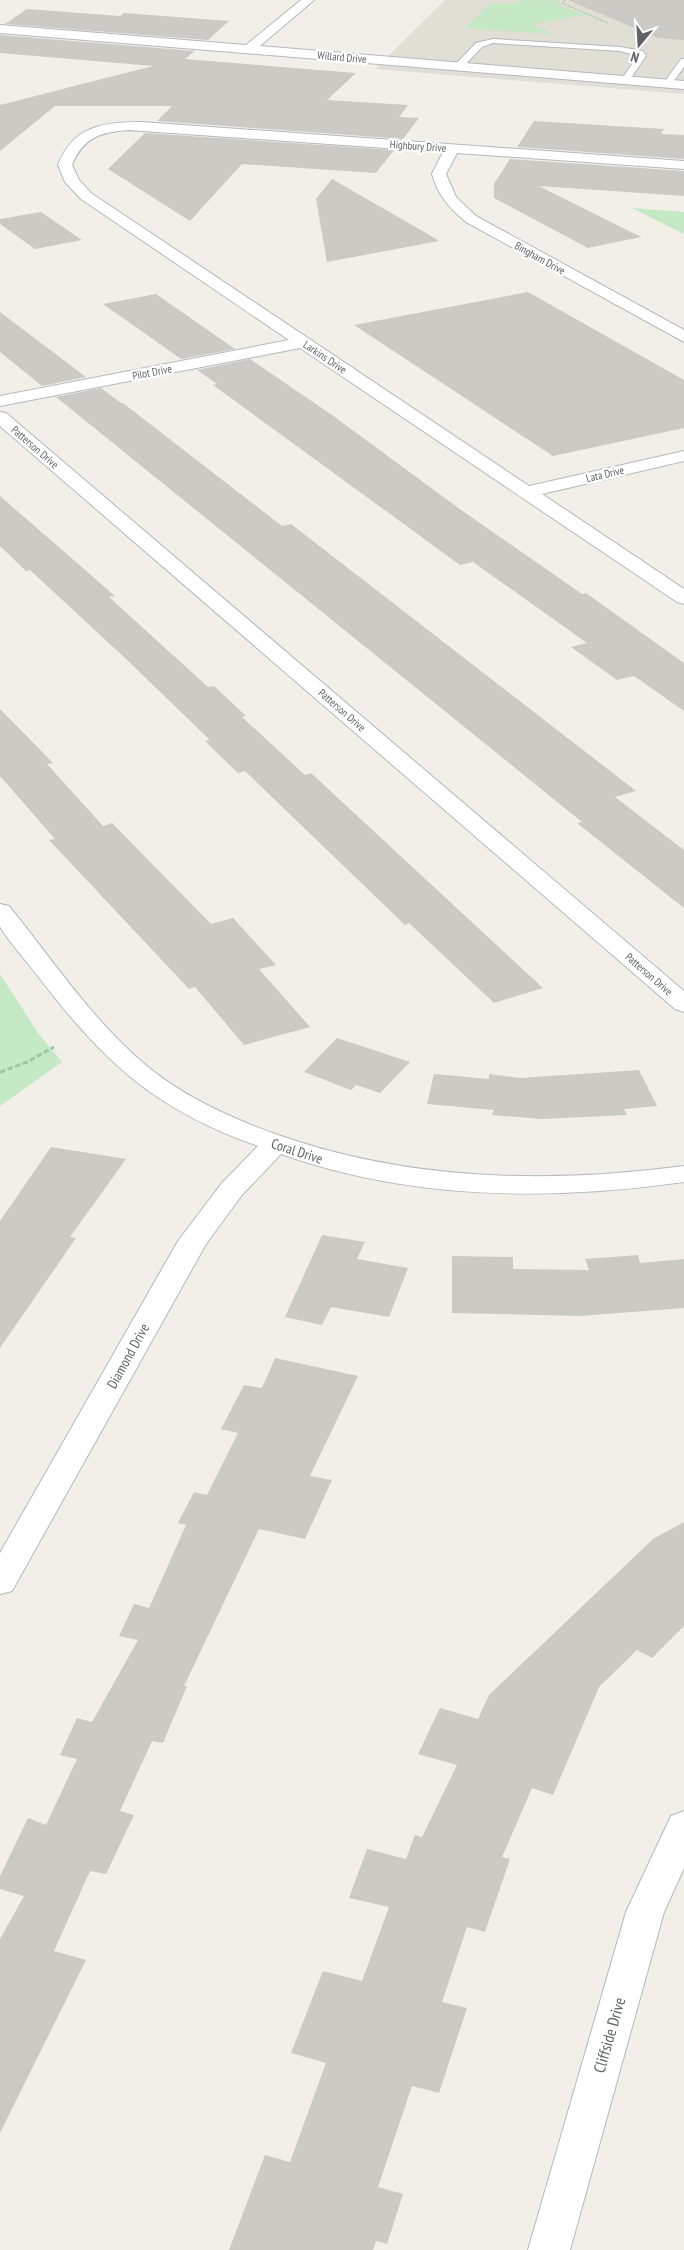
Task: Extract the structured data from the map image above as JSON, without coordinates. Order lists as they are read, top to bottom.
{
  "streets": {
    "street": [
      "Willard Drive",
      "Highbury Drive",
      "Bingham Drive",
      "Larkins Drive",
      "Pilot Drive",
      "Patterson Drive",
      "Lata Drive",
      "Coral Drive",
      "Diamond Drive",
      "Cliffside Drive"
    ]
  },
  "crossings": [
    ["Highbury Drive", "Bingham Drive"],
    ["Highbury Drive", "Larkins Drive"],
    ["Larkins Drive", "Pilot Drive"],
    ["Larkins Drive", "Lata Drive"],
    ["Coral Drive", "Diamond Drive"]
  ],
  "north": "bottom"
}
